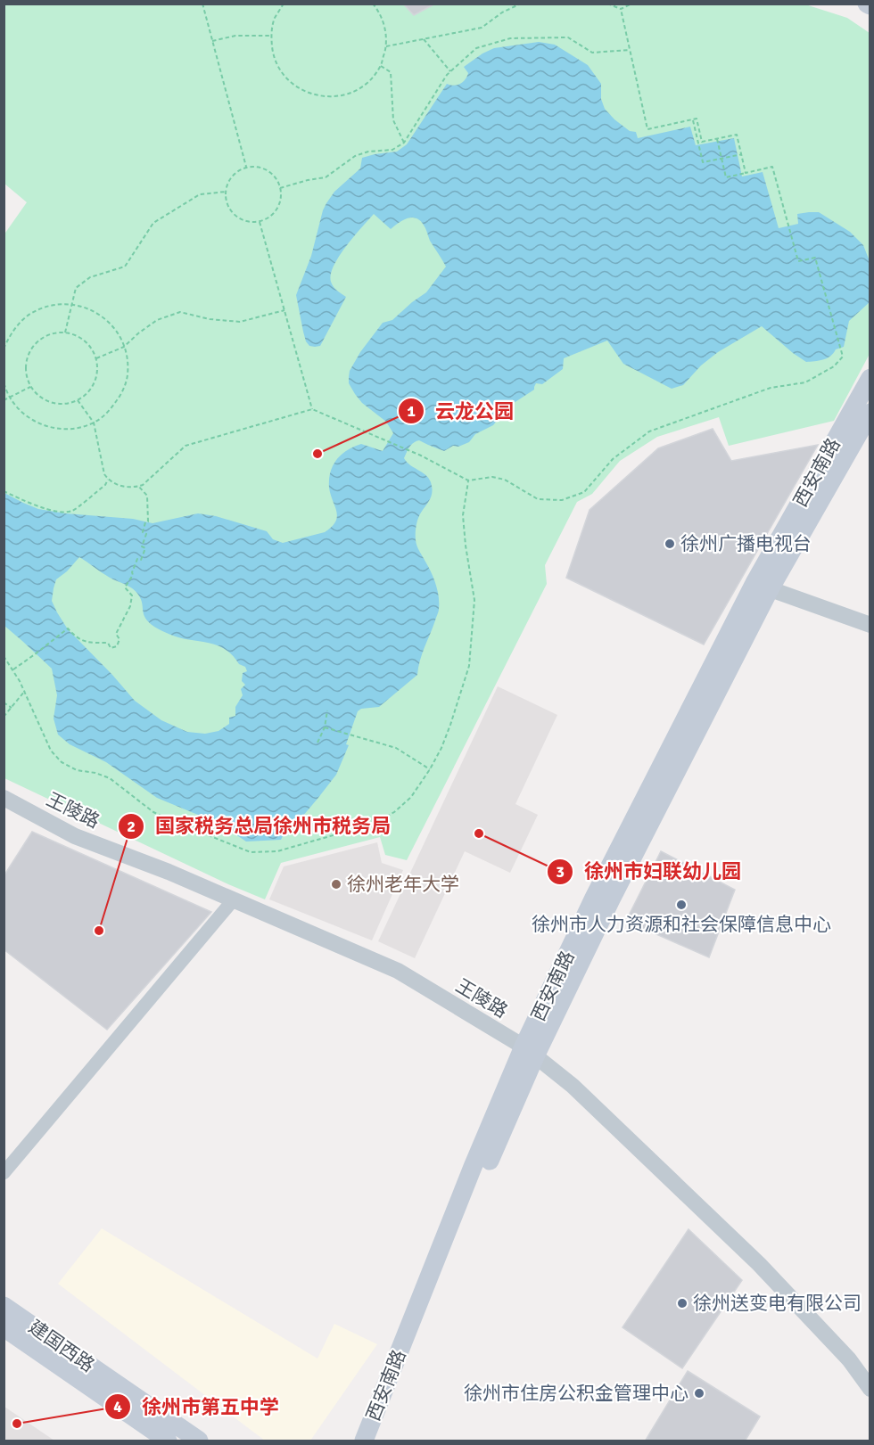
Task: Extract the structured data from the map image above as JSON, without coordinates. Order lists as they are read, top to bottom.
{
  "streets": {
    "main road": ["西安南路", "建国西路"],
    "street": ["王陵路"]
  },
  "crossings": [
    ["西安南路", "王陵路"]
  ],
  "places": [
    "云龙公园",
    "徐州广播电视台",
    "徐州市妇联幼儿园",
    "徐州老年大学",
    "徐州市人力资源和社会保障信息中心",
    "国家税务总局徐州市税务局",
    "徐州送变电有限公司",
    "徐州市住房公积金管理中心",
    "徐州市第五中学"
  ]
}
